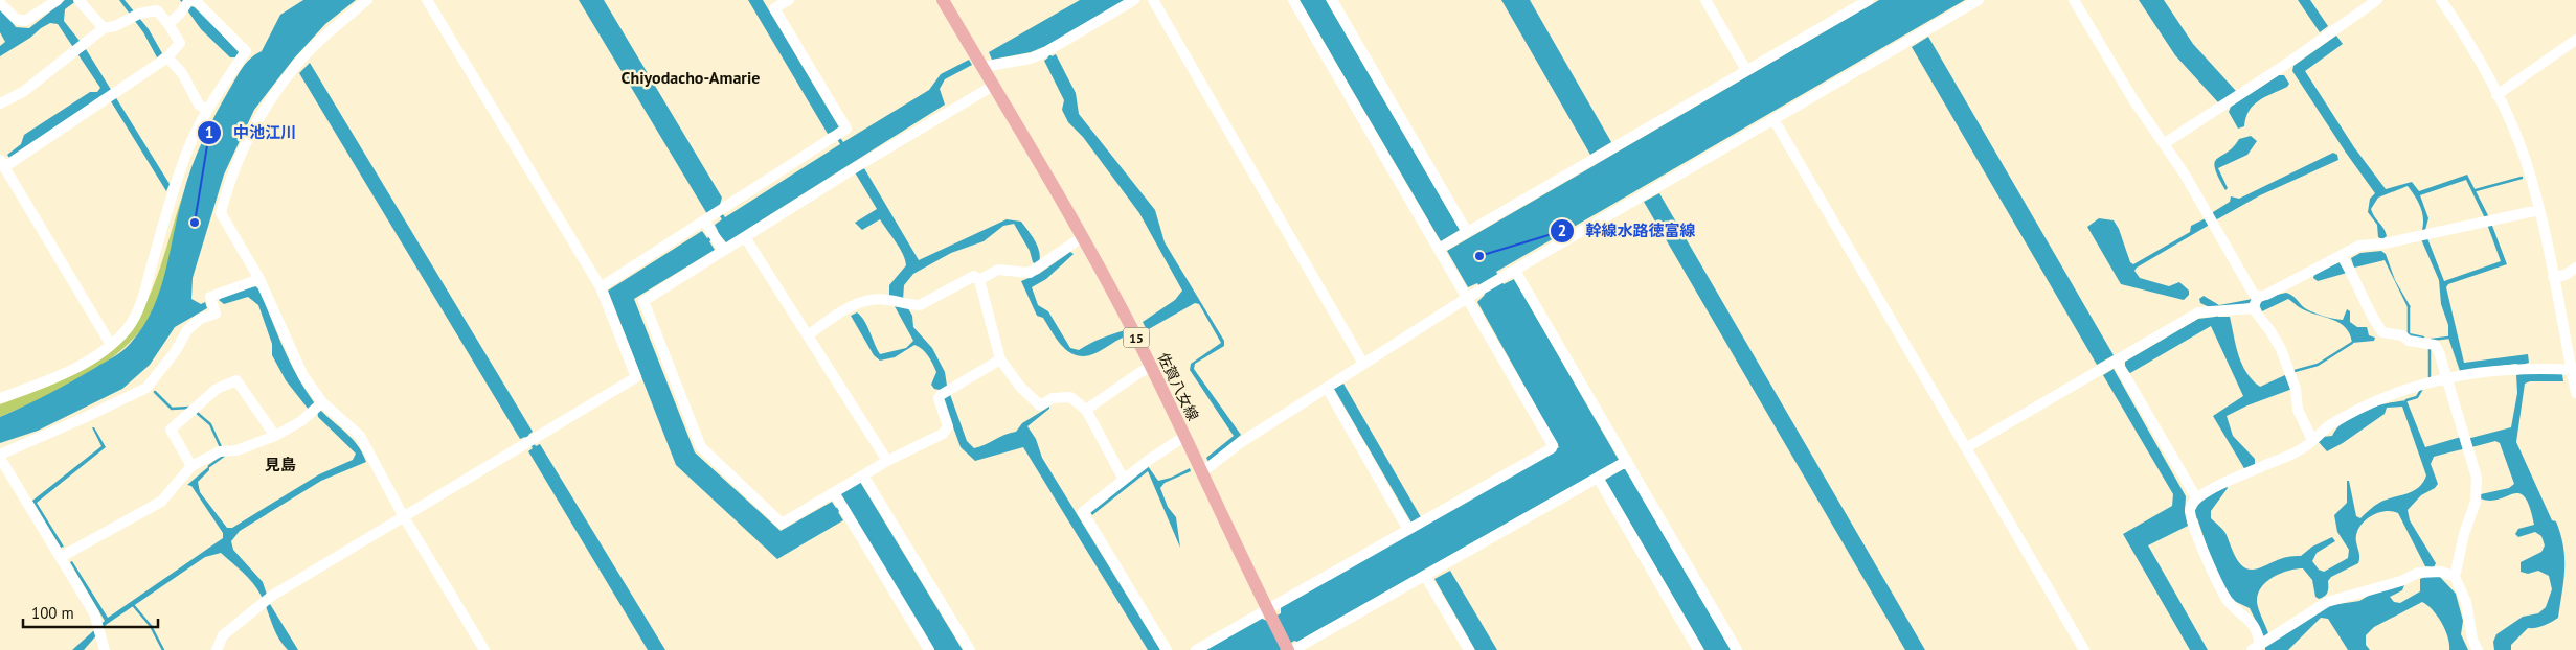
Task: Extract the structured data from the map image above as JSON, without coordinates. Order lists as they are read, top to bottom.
{
  "streets": {
    "main road": ["15", "佐賀八女線"]
  },
  "crossings": [
    ["15", "佐賀八女線"]
  ],
  "districts": ["Chiyodacho-Amarie", "見島"],
  "places": ["中池江川", "幹線水路徳富線"],
  "scale_bar": "100 m"
}
